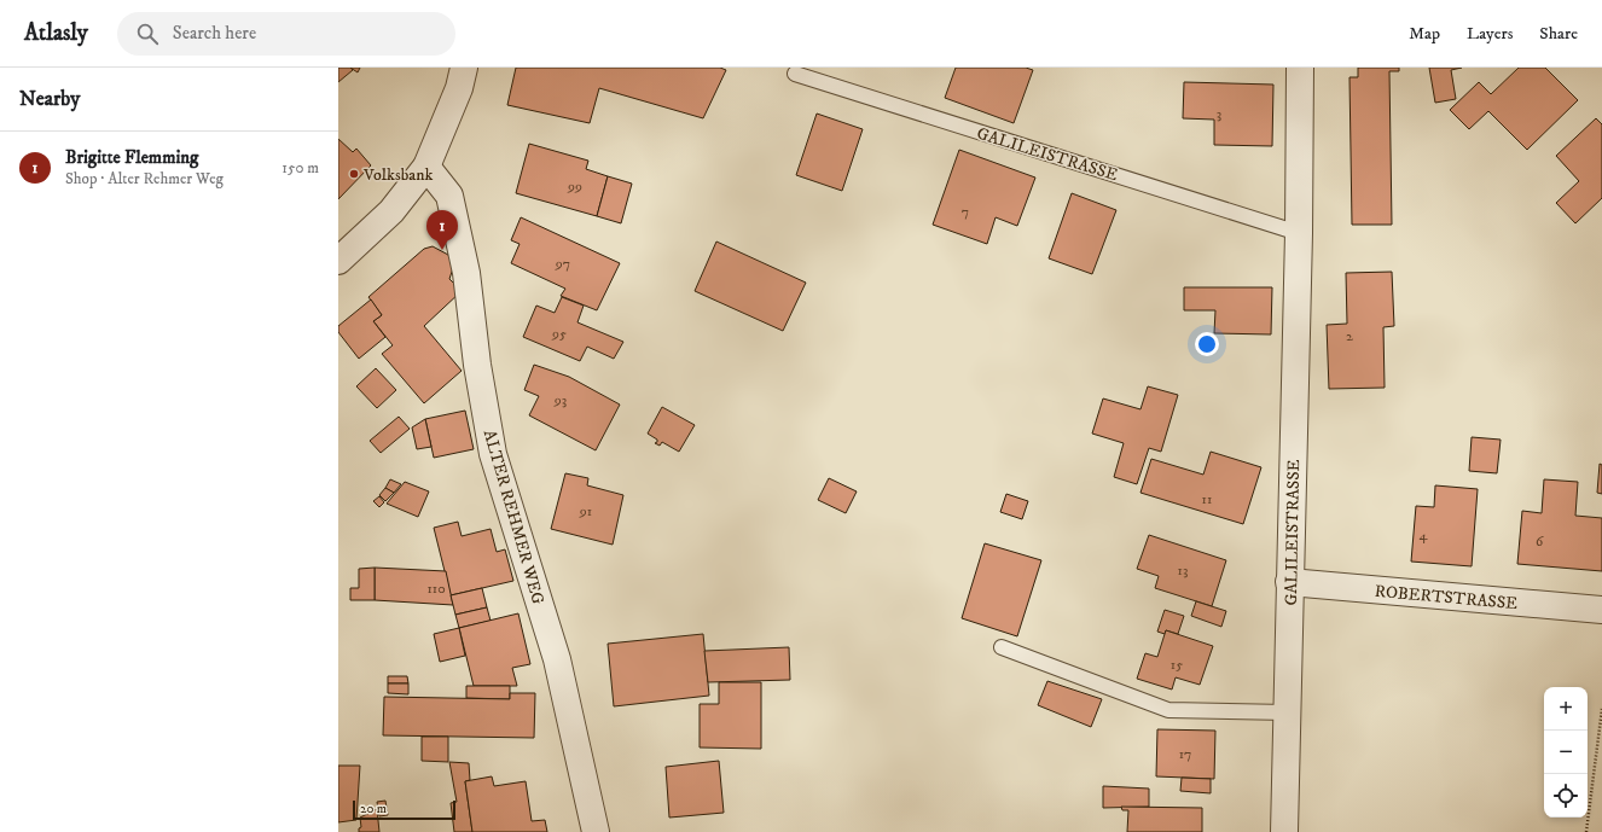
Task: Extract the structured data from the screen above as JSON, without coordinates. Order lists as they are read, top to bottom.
{
  "streets": {
    "street": ["GALILEISTRASSE", "ALTER REHMER WEG", "ROBERTSTRASSE"]
  },
  "crossings": [
    ["GALILEISTRASSE", "ROBERTSTRASSE"]
  ],
  "places": ["Volksbank"],
  "house_numbers": [
    "3",
    "99",
    "7",
    "97",
    "95",
    "2",
    "93",
    "11",
    "91",
    "4",
    "6",
    "13",
    "110",
    "15",
    "17"
  ],
  "scale_bar": "20 m",
  "page": {
    "header": "Atlasly",
    "search": "Search here",
    "nav": ["Map", "Layers", "Share"],
    "heading": "Nearby",
    "list": [
      {
        "mark": "1",
        "name": "Brigitte Flemming",
        "note": "Shop · Alter Rehmer Weg",
        "value": "150 m"
      }
    ],
    "pins": "1",
    "map_buttons": ["+", "−"],
    "scale": "20 m"
  }
}
